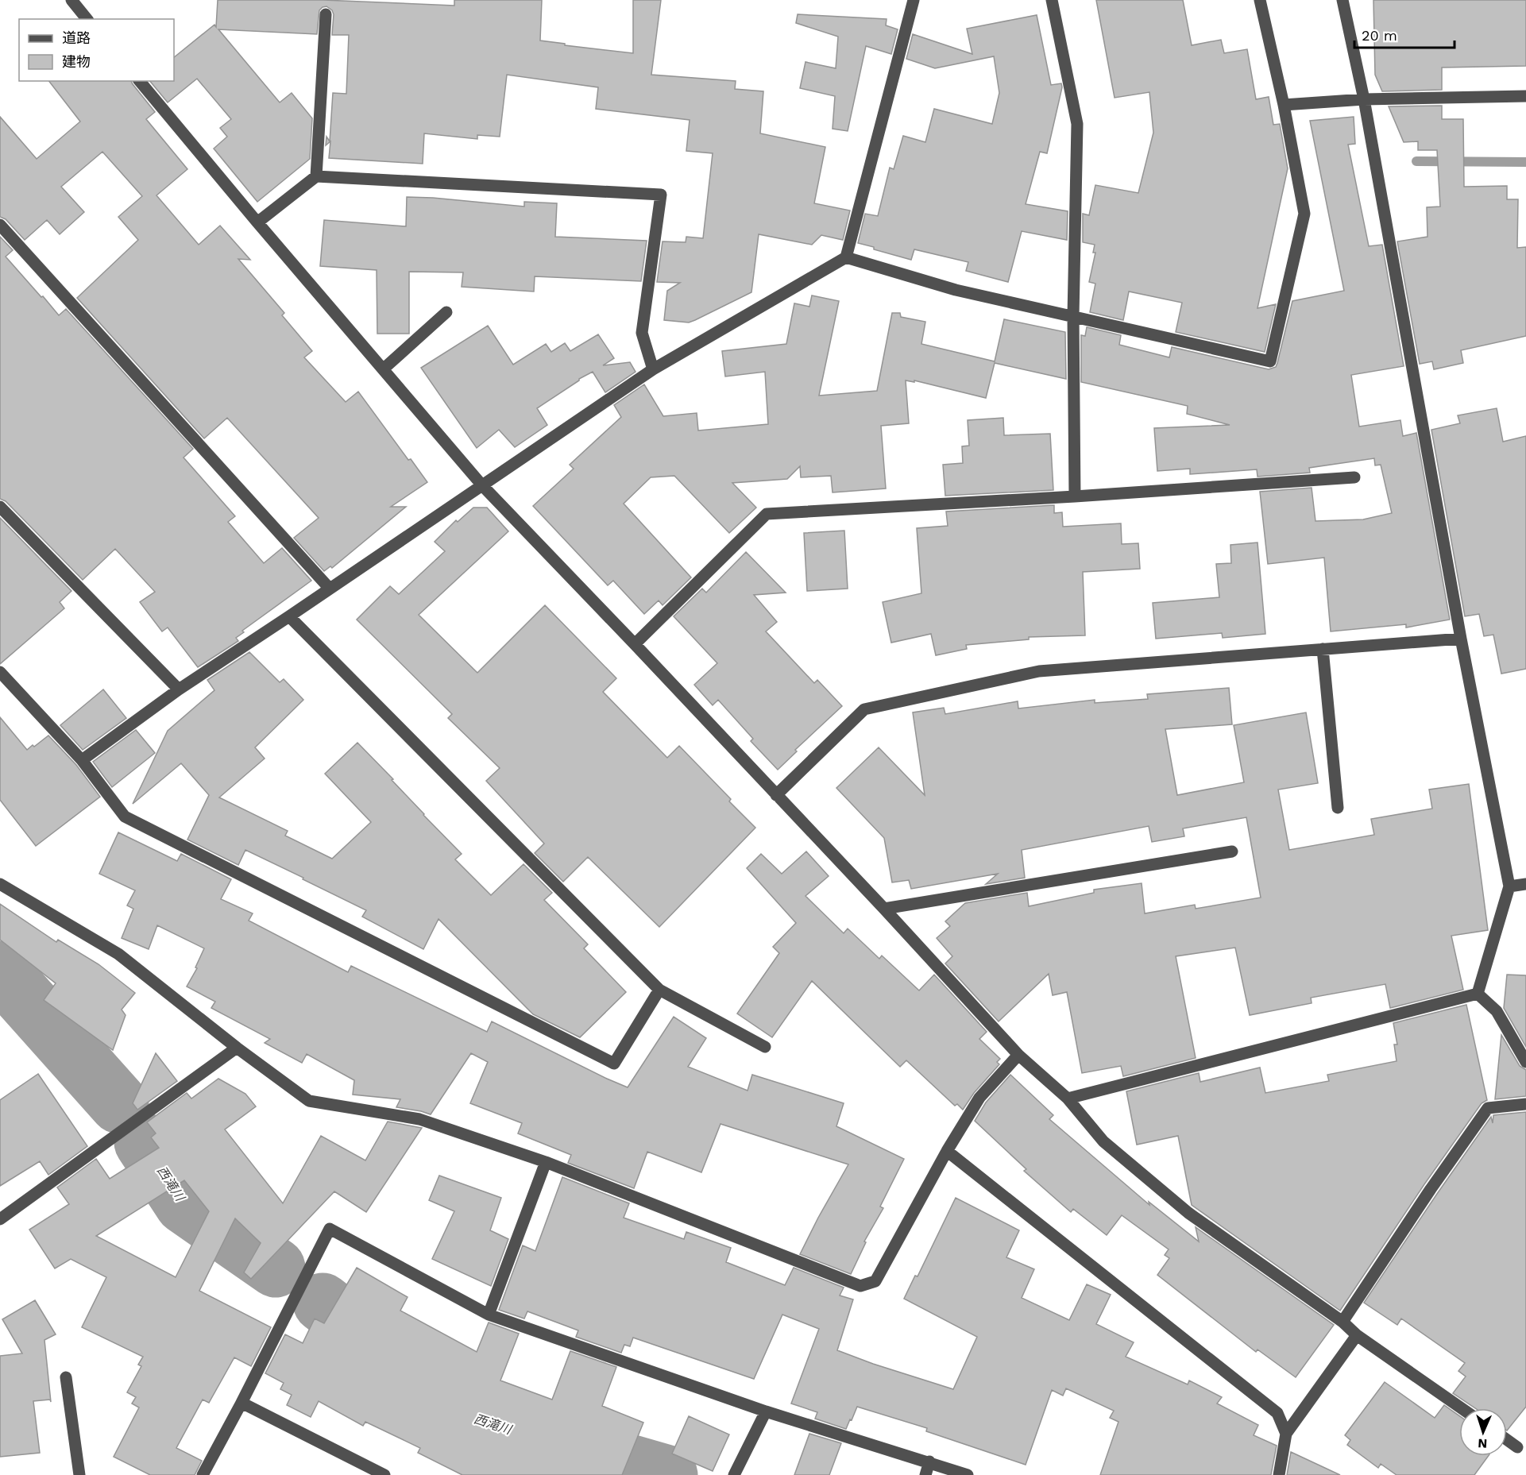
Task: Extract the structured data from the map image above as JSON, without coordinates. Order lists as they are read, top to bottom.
{
  "water": ["西滝川"],
  "legend": ["道路", "建物"],
  "scale_bar": "20 m",
  "north": "bottom"
}
